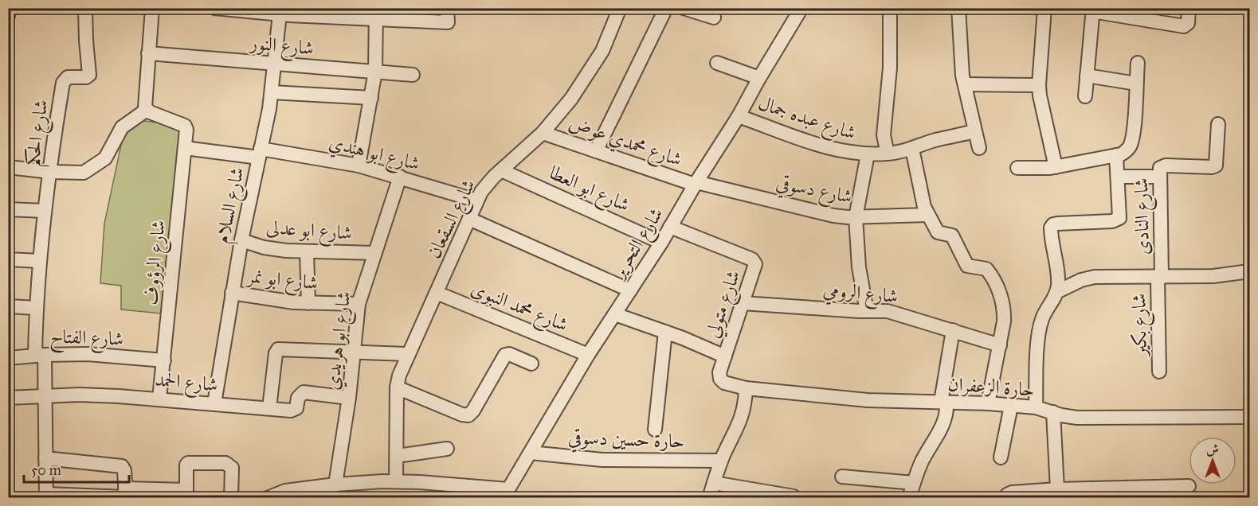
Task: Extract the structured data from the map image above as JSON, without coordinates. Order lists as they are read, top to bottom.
{
  "streets": {
    "street": [
      "شارع النور",
      "شارع عبده جمال",
      "شارع الحكم",
      "شارع محمدي عوض",
      "شارع ابو هندي",
      "شارع ابو العطا",
      "شارع دسوقي",
      "شارع السلام",
      "شارع النادى",
      "شارع السقعان",
      "شارع ابو عدلى",
      "شارع التحرير",
      "شارع الرؤوف",
      "شارع ابو نمر",
      "شارع الرومي",
      "شارع متولي",
      "شارع محمد النبوى",
      "شارع بكير",
      "شارع الفتاح",
      "شارع ابو هريدي",
      "شارع الحمد",
      "حارة الزعفران",
      "حارة حسين دسوقي"
    ]
  },
  "crossings": [
    ["شارع النور", "شارع السلام"],
    ["شارع عبده جمال", "شارع التحرير"],
    ["شارع الحكم", "شارع الفتاح"],
    ["شارع الحكم", "شارع الحمد"],
    ["شارع محمدي عوض", "شارع دسوقي"],
    ["شارع محمدي عوض", "شارع السقعان"],
    ["شارع محمدي عوض", "شارع التحرير"],
    ["شارع ابو هندي", "شارع السلام"],
    ["شارع ابو هندي", "شارع السقعان"],
    ["شارع ابو هندي", "شارع الرؤوف"],
    ["شارع ابو هندي", "شارع ابو هريدي"],
    ["شارع ابو العطا", "شارع السقعان"],
    ["شارع ابو العطا", "شارع التحرير"],
    ["شارع دسوقي", "شارع التحرير"],
    ["شارع السلام", "شارع ابو عدلى"],
    ["شارع السلام", "شارع ابو نمر"],
    ["شارع السلام", "شارع الحمد"],
    ["شارع النادى", "شارع بكير"],
    ["شارع السقعان", "شارع محمد النبوى"],
    ["شارع ابو عدلى", "شارع ابو هريدي"],
    ["شارع التحرير", "شارع متولي"],
    ["شارع التحرير", "شارع محمد النبوى"],
    ["شارع التحرير", "حارة حسين دسوقي"],
    ["شارع الرؤوف", "شارع الفتاح"],
    ["شارع الرؤوف", "شارع الحمد"],
    ["شارع ابو نمر", "شارع ابو هريدي"],
    ["شارع الرومي", "شارع متولي"],
    ["شارع متولي", "حارة الزعفران"],
    ["شارع ابو هريدي", "شارع الحمد"]
  ],
  "scale_bar": "50 m",
  "north": "top"
}
